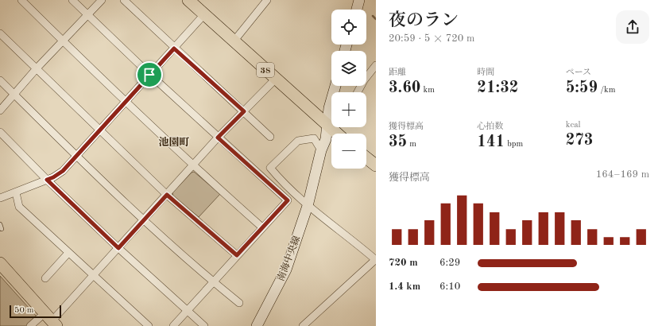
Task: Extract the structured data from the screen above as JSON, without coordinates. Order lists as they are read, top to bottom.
{
  "streets": {
    "main road": ["38"],
    "street": ["南海中央線"]
  },
  "crossings": [
    ["38", "南海中央線"]
  ],
  "districts": ["池園町"],
  "scale_bar": "50 m",
  "page": {
    "heading": ["夜のラン", "20:59 · 5 × 720 m"],
    "map_buttons": ["+", "−"],
    "stats": [
      ["距離", "3.60 km"],
      ["時間", "21:32"],
      ["ペース", "5:59 /km"],
      ["獲得標高", "35 m"],
      ["心拍数", "141 bpm"],
      ["kcal", "273"]
    ],
    "chart": ["獲得標高", "164–169 m"],
    "list": [
      {
        "name": "720 m",
        "note": "6:29"
      },
      {
        "name": "1.4 km",
        "note": "6:10"
      }
    ],
    "scale": "50 m"
  }
}
